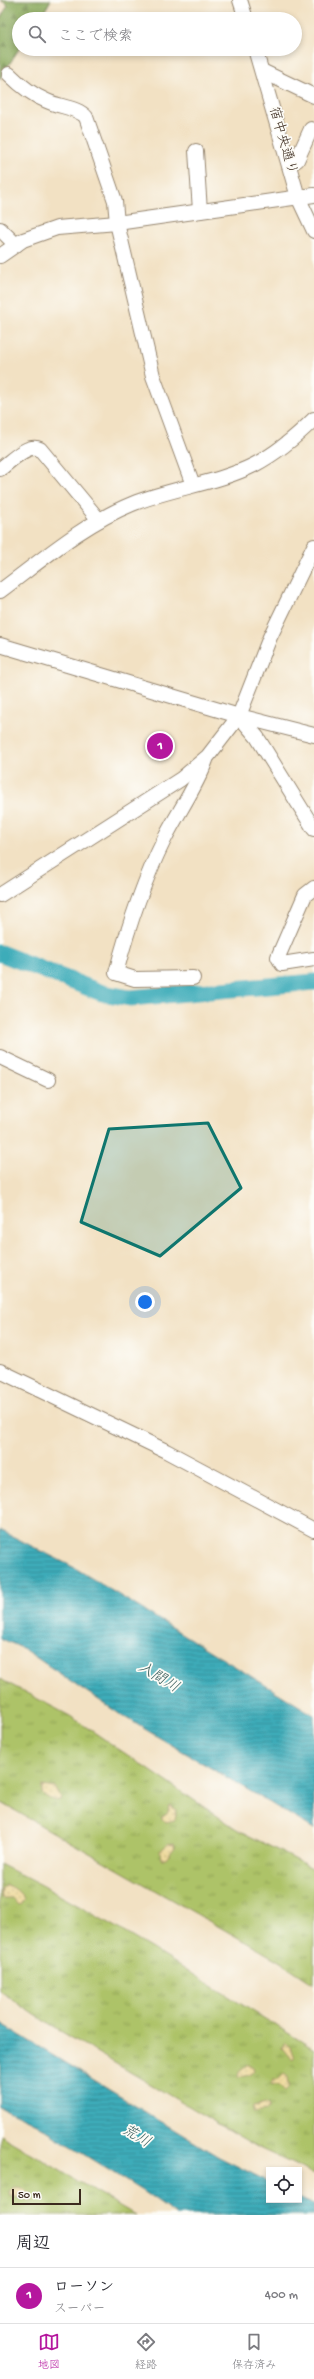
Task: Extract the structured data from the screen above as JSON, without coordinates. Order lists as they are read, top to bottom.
{
  "streets": {
    "street": ["宿中央通り"]
  },
  "water": ["入間川", "荒川"],
  "scale_bar": "50 m",
  "page": {
    "search": "ここで検索",
    "pins": "1",
    "scale": "50 m",
    "heading": "周辺",
    "list": [
      {
        "mark": "1",
        "name": "ローソン",
        "note": "スーパー",
        "value": "400 m"
      }
    ],
    "nav": ["地図", "経路", "保存済み"]
  }
}
